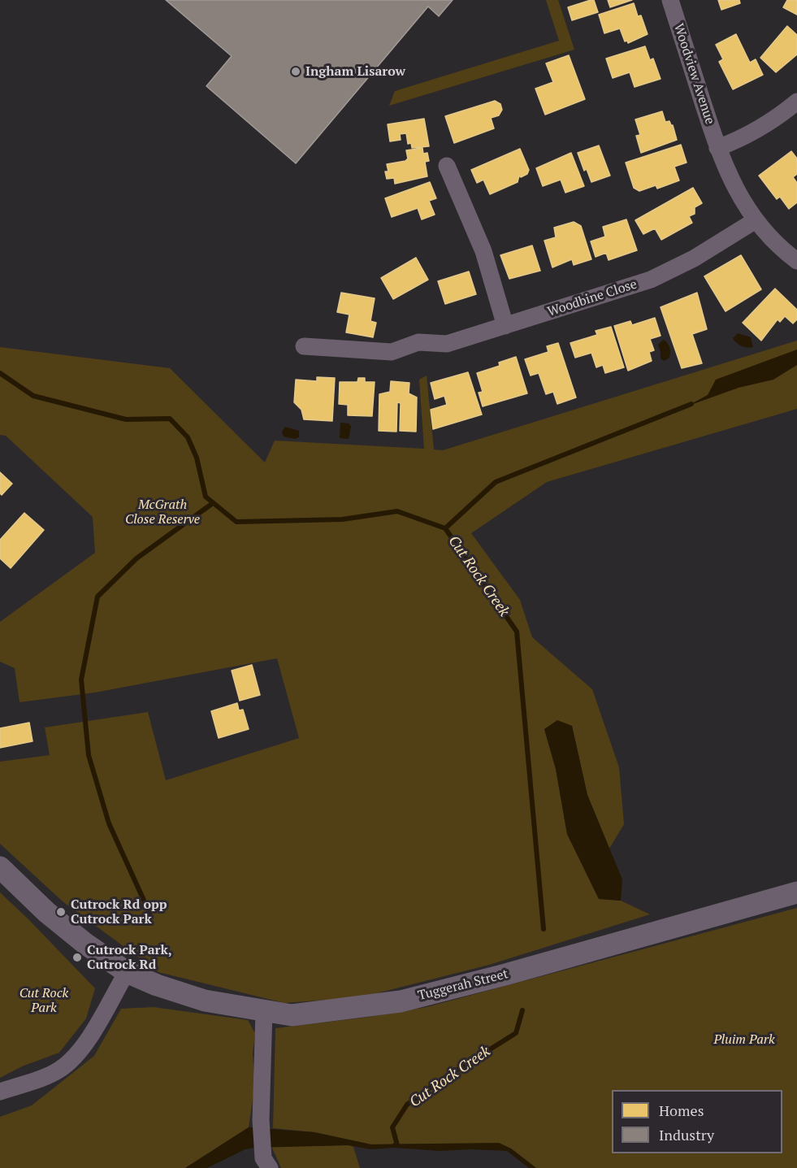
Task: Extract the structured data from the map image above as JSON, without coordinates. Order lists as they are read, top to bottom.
{
  "streets": {
    "street": ["Woodview Avenue", "Woodbine Close", "Tuggerah Street"]
  },
  "crossings": [
    ["Woodview Avenue", "Woodbine Close"]
  ],
  "water": ["Cut Rock Creek"],
  "parks": ["McGrath Close Reserve", "Cut Rock Park", "Pluim Park"],
  "places": ["Ingham Lisarow", "Cutrock Rd opp Cutrock Park", "Cutrock Park, Cutrock Rd"],
  "legend": ["Homes", "Industry"]
}
